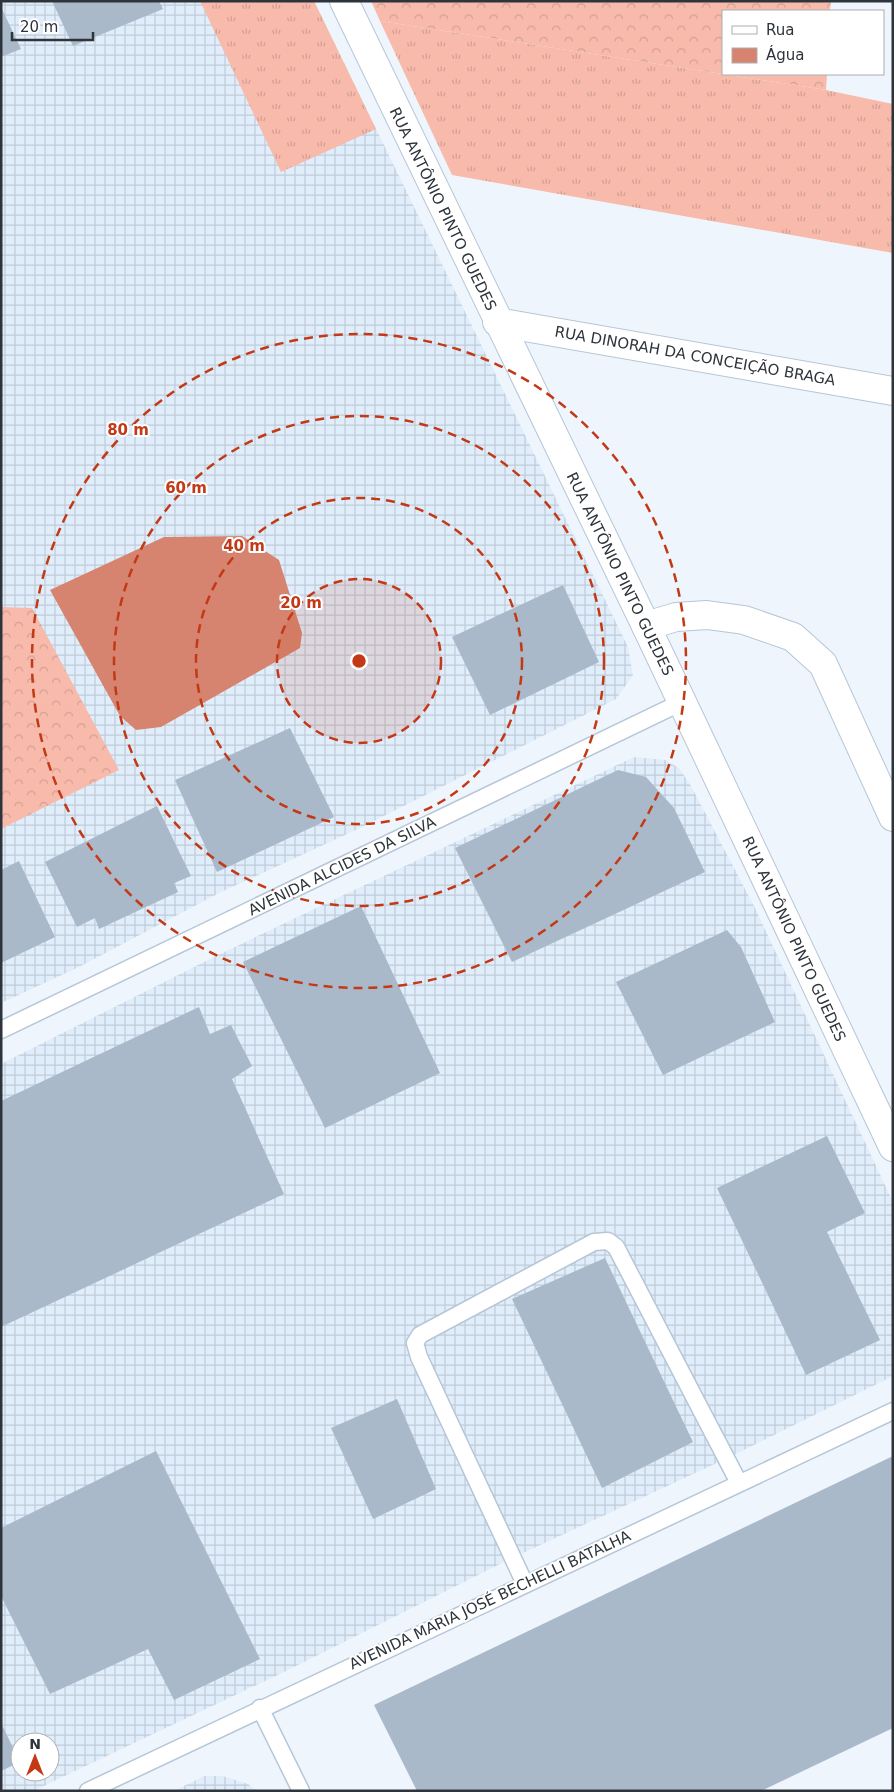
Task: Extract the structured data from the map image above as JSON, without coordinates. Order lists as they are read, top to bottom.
{
  "streets": {
    "street": ["RUA ANTÔNIO PINTO GUEDES", "RUA DINORAH DA CONCEIÇÃO BRAGA"],
    "lane": ["AVENIDA ALCIDES DA SILVA", "AVENIDA MARIA JOSÉ BECHELLI BATALHA"]
  },
  "crossings": [
    ["RUA ANTÔNIO PINTO GUEDES", "RUA DINORAH DA CONCEIÇÃO BRAGA"],
    ["RUA ANTÔNIO PINTO GUEDES", "AVENIDA ALCIDES DA SILVA"]
  ],
  "legend": ["Rua", "Água"],
  "scale_bar": "20 m",
  "north": "top",
  "rings": [
    "80 m",
    "60 m",
    "40 m",
    "20 m"
  ]
}
